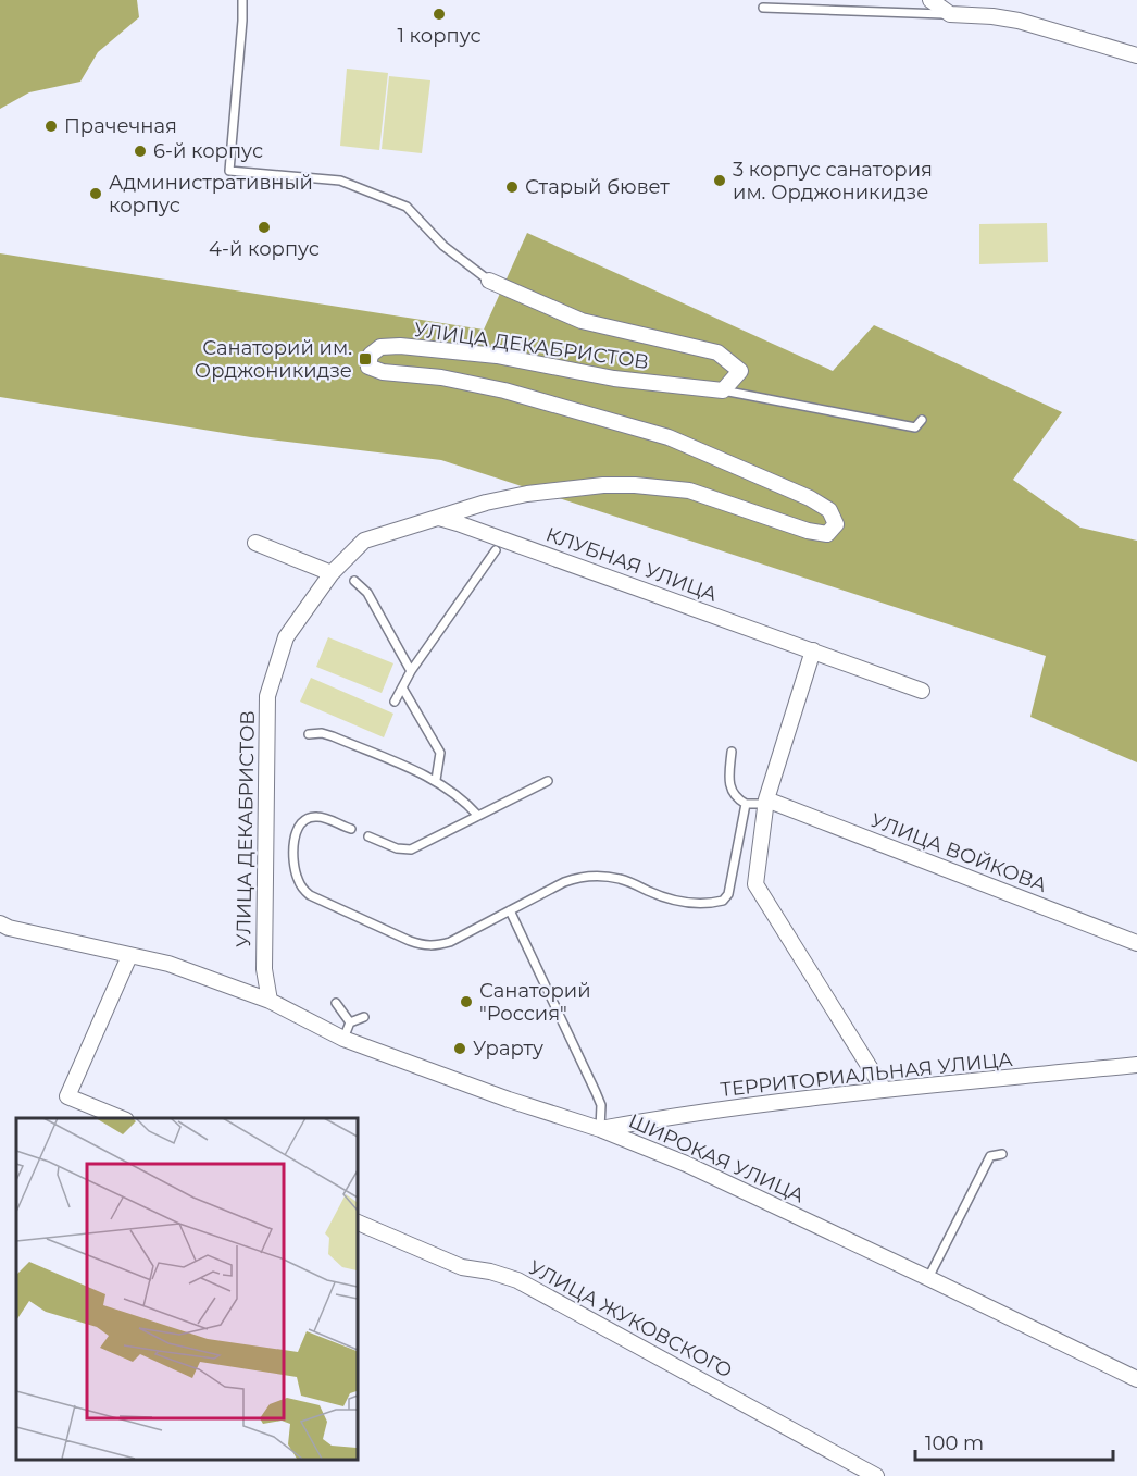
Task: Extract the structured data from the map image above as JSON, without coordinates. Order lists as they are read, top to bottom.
{
  "streets": {
    "street": [
      "УЛИЦА ДЕКАБРИСТОВ",
      "КЛУБНАЯ УЛИЦА",
      "УЛИЦА ВОЙКОВА",
      "ТЕРРИТОРИАЛЬНАЯ УЛИЦА",
      "ШИРОКАЯ УЛИЦА",
      "УЛИЦА ЖУКОВСКОГО"
    ]
  },
  "crossings": [
    ["УЛИЦА ДЕКАБРИСТОВ", "КЛУБНАЯ УЛИЦА"],
    ["УЛИЦА ДЕКАБРИСТОВ", "ШИРОКАЯ УЛИЦА"],
    ["ТЕРРИТОРИАЛЬНАЯ УЛИЦА", "ШИРОКАЯ УЛИЦА"]
  ],
  "places": {
    "other": [
      "1 корпус",
      "Прачечная",
      "6-й корпус",
      "3 корпус санатория им. Орджоникидзе",
      "Старый бювет",
      "Административный корпус",
      "4-й корпус",
      "Санаторий \"Россия\"",
      "Урарту"
    ],
    "transit": ["Санаторий им. Орджоникидзе"]
  },
  "scale_bar": "100 m"
}
